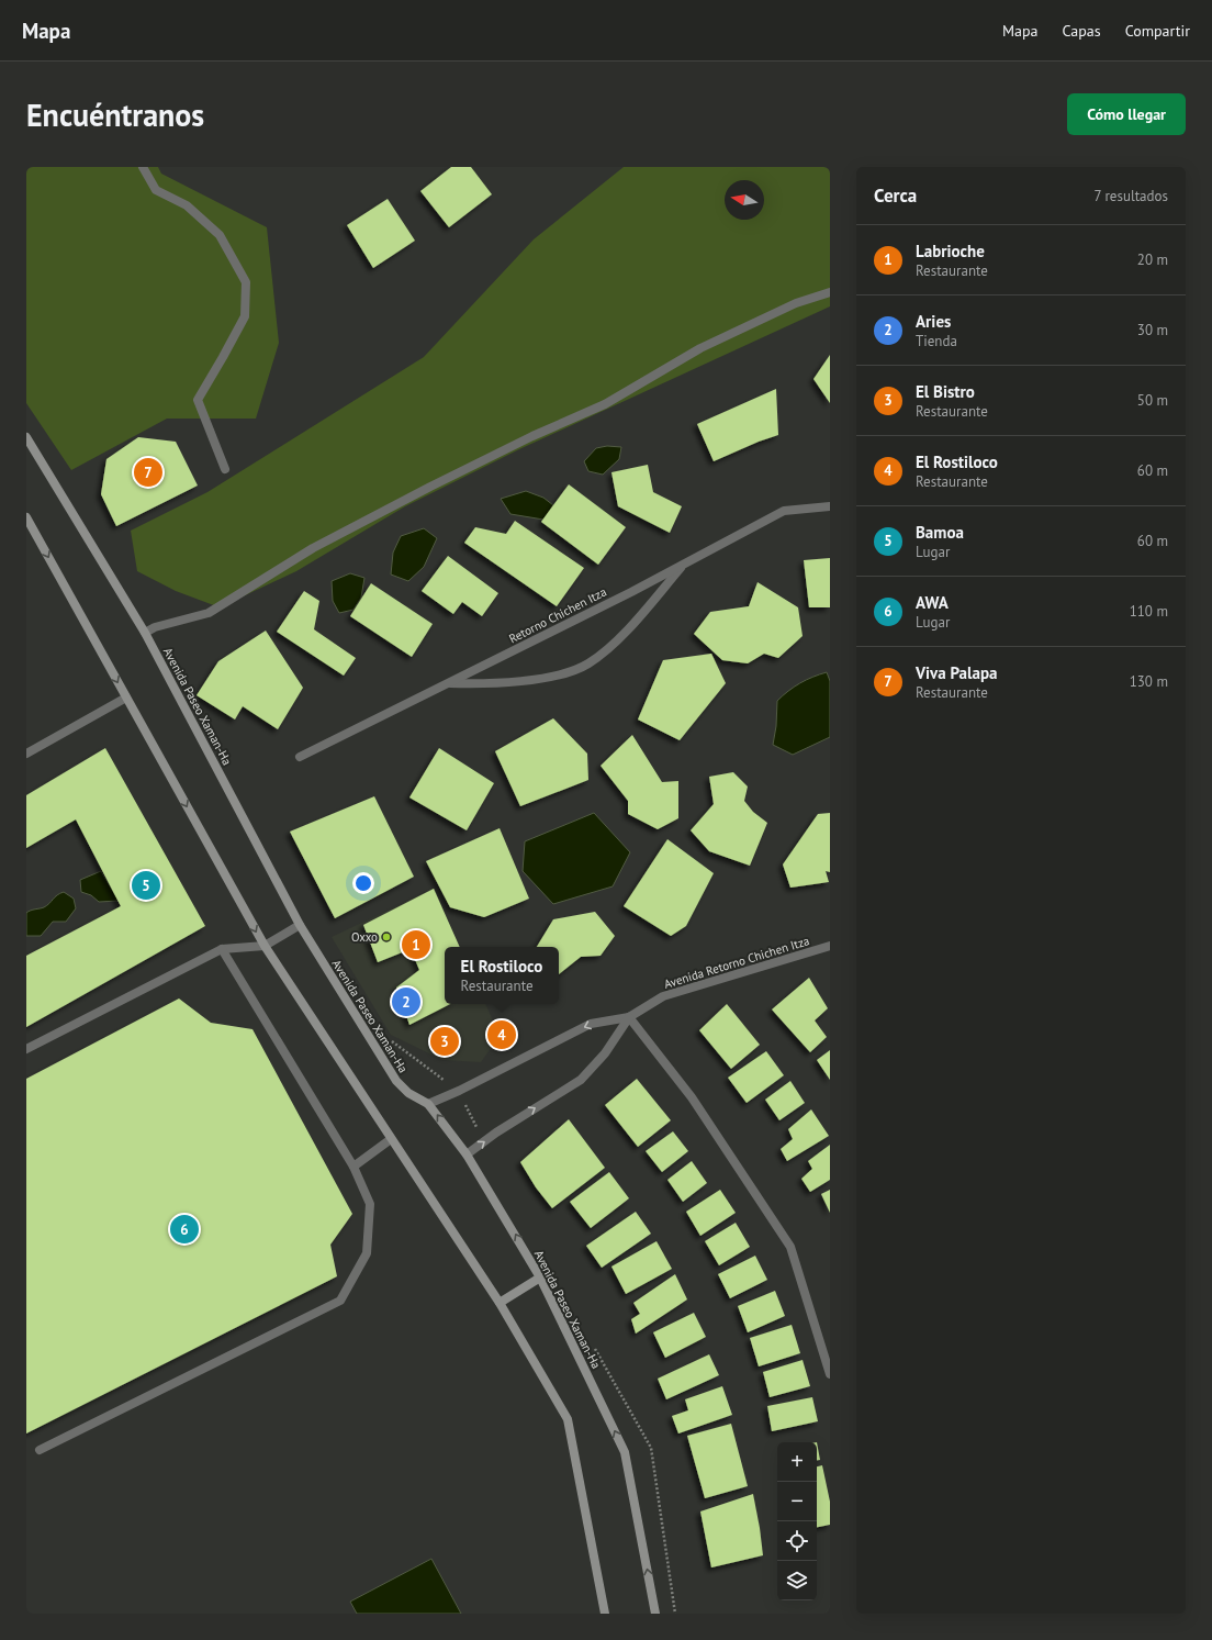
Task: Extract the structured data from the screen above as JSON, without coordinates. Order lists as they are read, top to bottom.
{
  "streets": {
    "main road": ["Avenida Paseo Xaman-Ha"],
    "street": ["Retorno Chichen Itza", "Avenida Retorno Chichen Itza"]
  },
  "crossings": [
    ["Avenida Paseo Xaman-Ha", "Avenida Retorno Chichen Itza"]
  ],
  "places": ["Oxxo"],
  "north": "left",
  "page": {
    "header": "Mapa",
    "nav": ["Mapa", "Capas", "Compartir"],
    "buttons": "Cómo llegar",
    "title": "Encuéntranos",
    "heading": ["Cerca", "7 resultados"],
    "list": [
      {
        "mark": "1",
        "name": "Labrioche",
        "note": "Restaurante",
        "value": "20 m"
      },
      {
        "mark": "2",
        "name": "Aries",
        "note": "Tienda",
        "value": "30 m"
      },
      {
        "mark": "3",
        "name": "El Bistro",
        "note": "Restaurante",
        "value": "50 m"
      },
      {
        "mark": "4",
        "name": "El Rostiloco",
        "note": "Restaurante",
        "value": "60 m"
      },
      {
        "mark": "5",
        "name": "Bamoa",
        "note": "Lugar",
        "value": "60 m"
      },
      {
        "mark": "6",
        "name": "AWA",
        "note": "Lugar",
        "value": "110 m"
      },
      {
        "mark": "7",
        "name": "Viva Palapa",
        "note": "Restaurante",
        "value": "130 m"
      }
    ],
    "pins": [
      "7",
      "5",
      "1",
      "2",
      "4",
      "3",
      "6"
    ],
    "popup": ["El Rostiloco", "Restaurante"],
    "map_buttons": ["+", "−"]
  }
}
